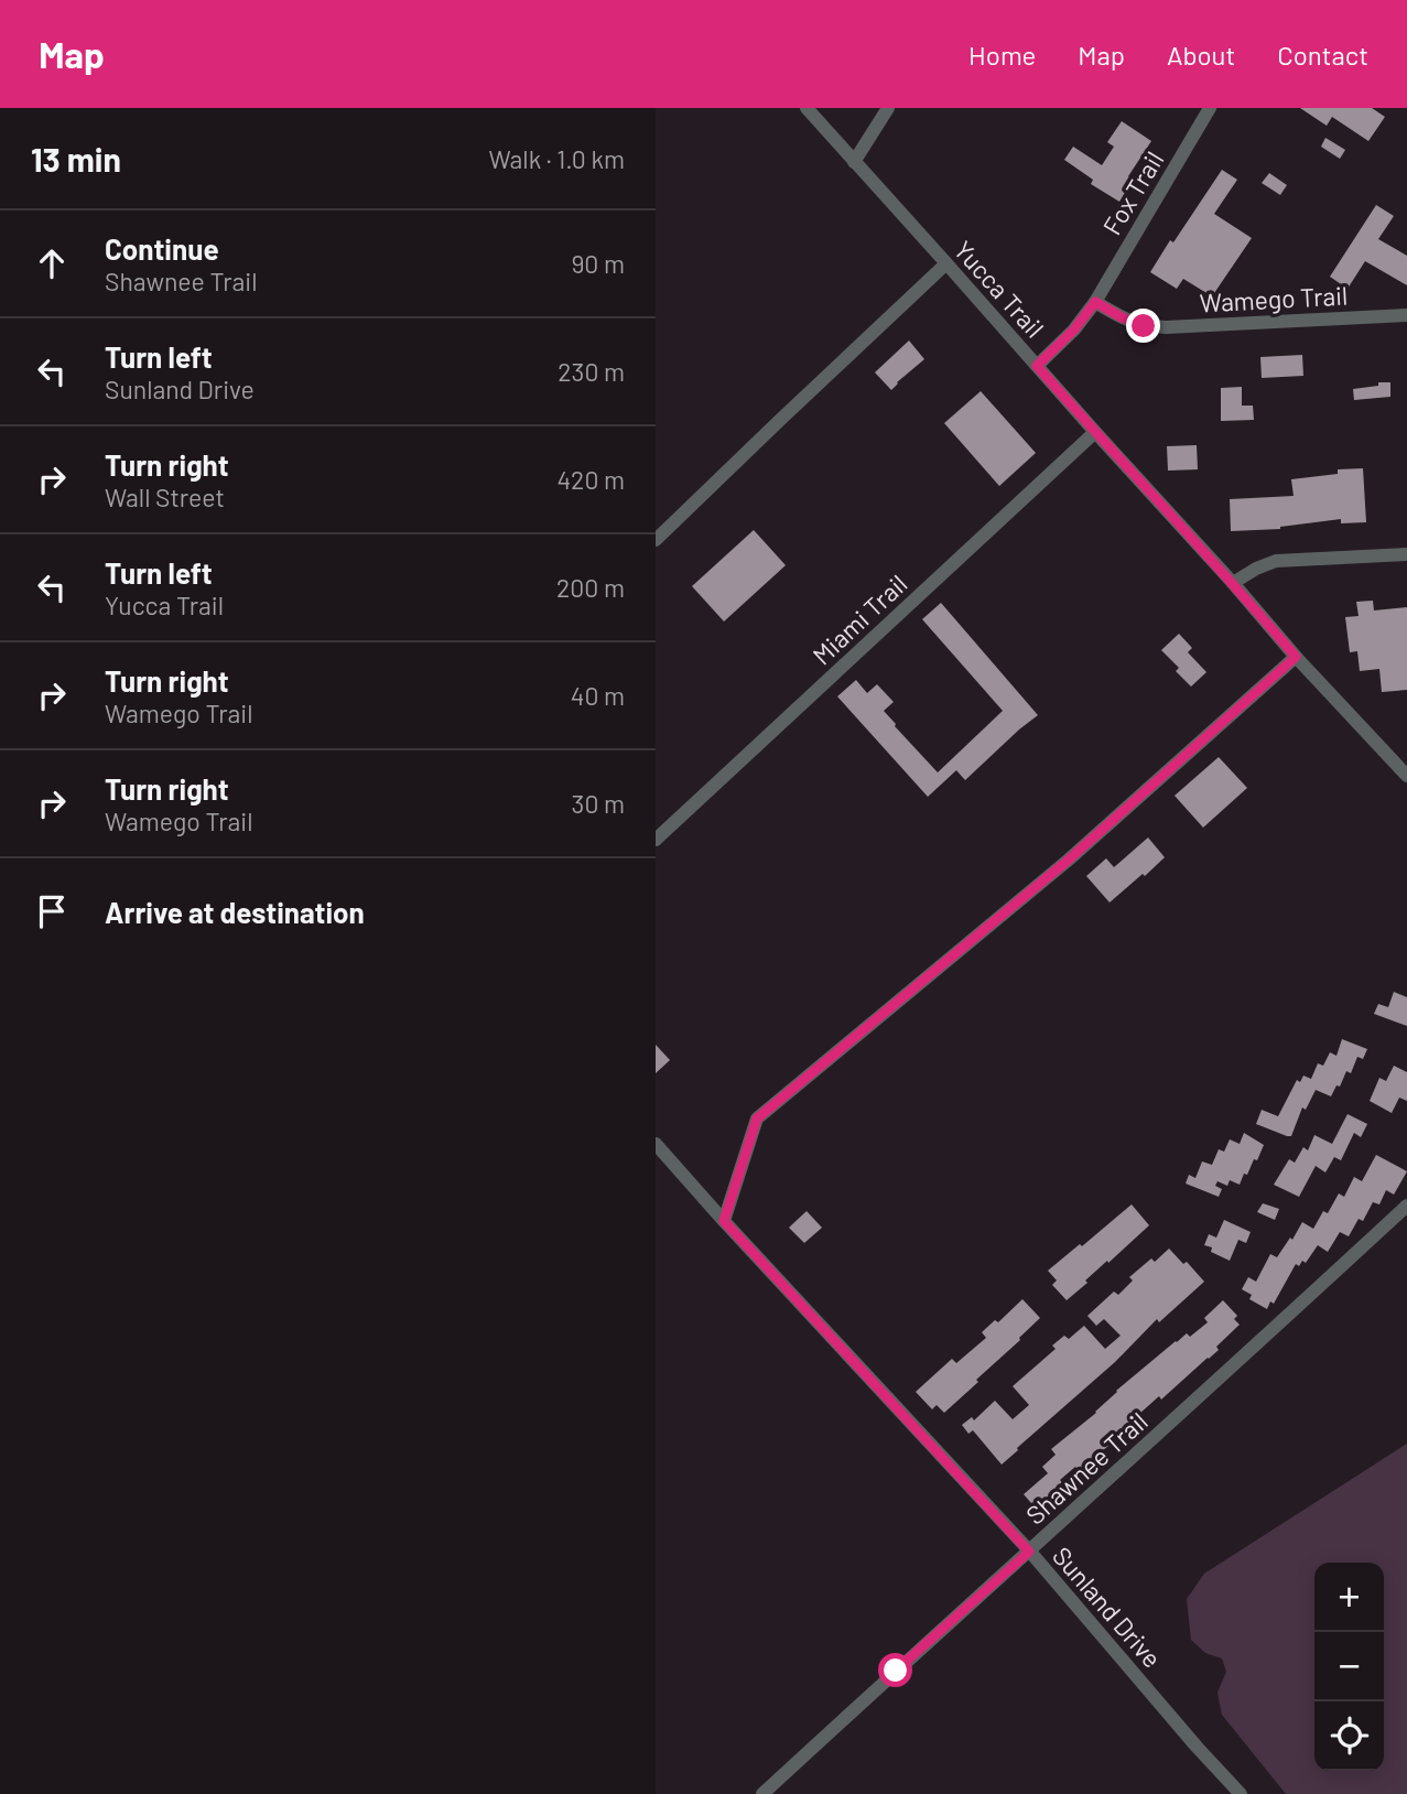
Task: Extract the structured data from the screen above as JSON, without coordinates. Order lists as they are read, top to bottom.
{
  "streets": {
    "street": [
      "Fox Trail",
      "Yucca Trail",
      "Wamego Trail",
      "Miami Trail",
      "Shawnee Trail",
      "Sunland Drive"
    ]
  },
  "crossings": [
    ["Fox Trail", "Wamego Trail"],
    ["Yucca Trail", "Miami Trail"],
    ["Shawnee Trail", "Sunland Drive"]
  ],
  "page": {
    "header": "Map",
    "nav": [
      "Home",
      "Map",
      "About",
      "Contact"
    ],
    "heading": ["13 min", "Walk · 1.0 km"],
    "list": [
      ["Continue", "Shawnee Trail", "90 m"],
      ["Turn left", "Sunland Drive", "230 m"],
      ["Turn right", "Wall Street", "420 m"],
      ["Turn left", "Yucca Trail", "200 m"],
      ["Turn right", "Wamego Trail", "40 m"],
      ["Turn right", "Wamego Trail", "30 m"],
      "Arrive at destination"
    ],
    "map_buttons": ["+", "−"]
  }
}
